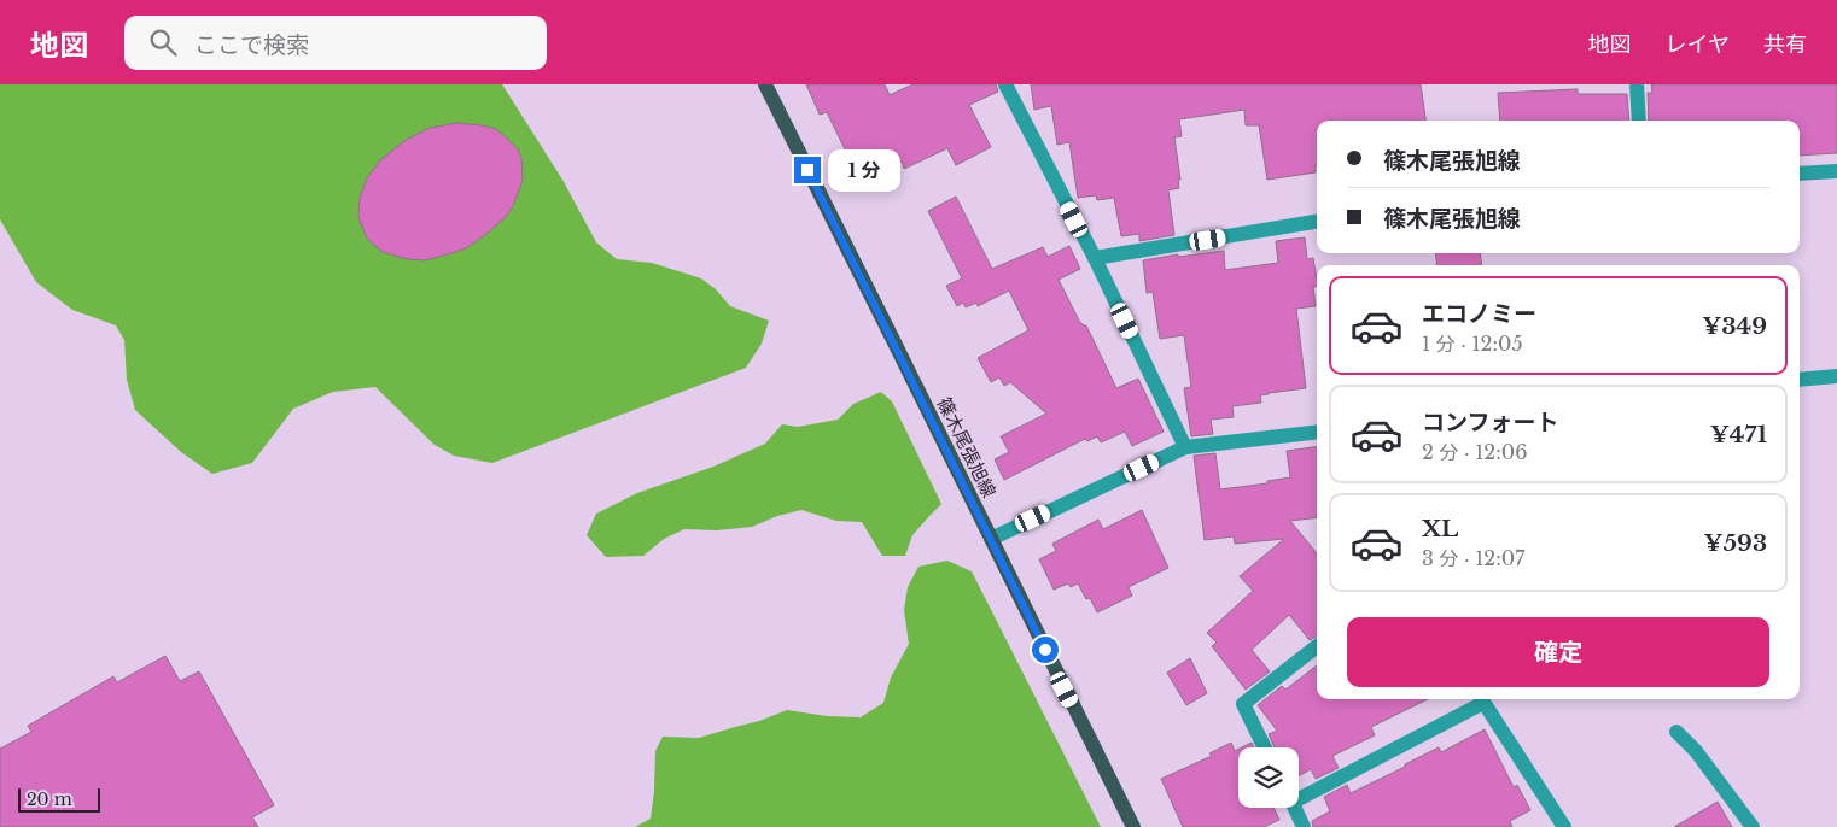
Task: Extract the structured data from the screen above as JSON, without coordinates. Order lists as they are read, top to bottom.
{
  "streets": {
    "main road": ["篠木尾張旭線"]
  },
  "scale_bar": "20 m",
  "page": {
    "header": "地図",
    "search": "ここで検索",
    "nav": ["地図", "レイヤ", "共有"],
    "banner": ["篠木尾張旭線", "篠木尾張旭線"],
    "bubble": "1 分",
    "list": [
      {
        "name": "エコノミー",
        "note": "1 分 · 12:05",
        "value": "¥349"
      },
      {
        "name": "コンフォート",
        "note": "2 分 · 12:06",
        "value": "¥471"
      },
      {
        "name": "XL",
        "note": "3 分 · 12:07",
        "value": "¥593"
      }
    ],
    "buttons": "確定",
    "scale": "20 m"
  }
}
